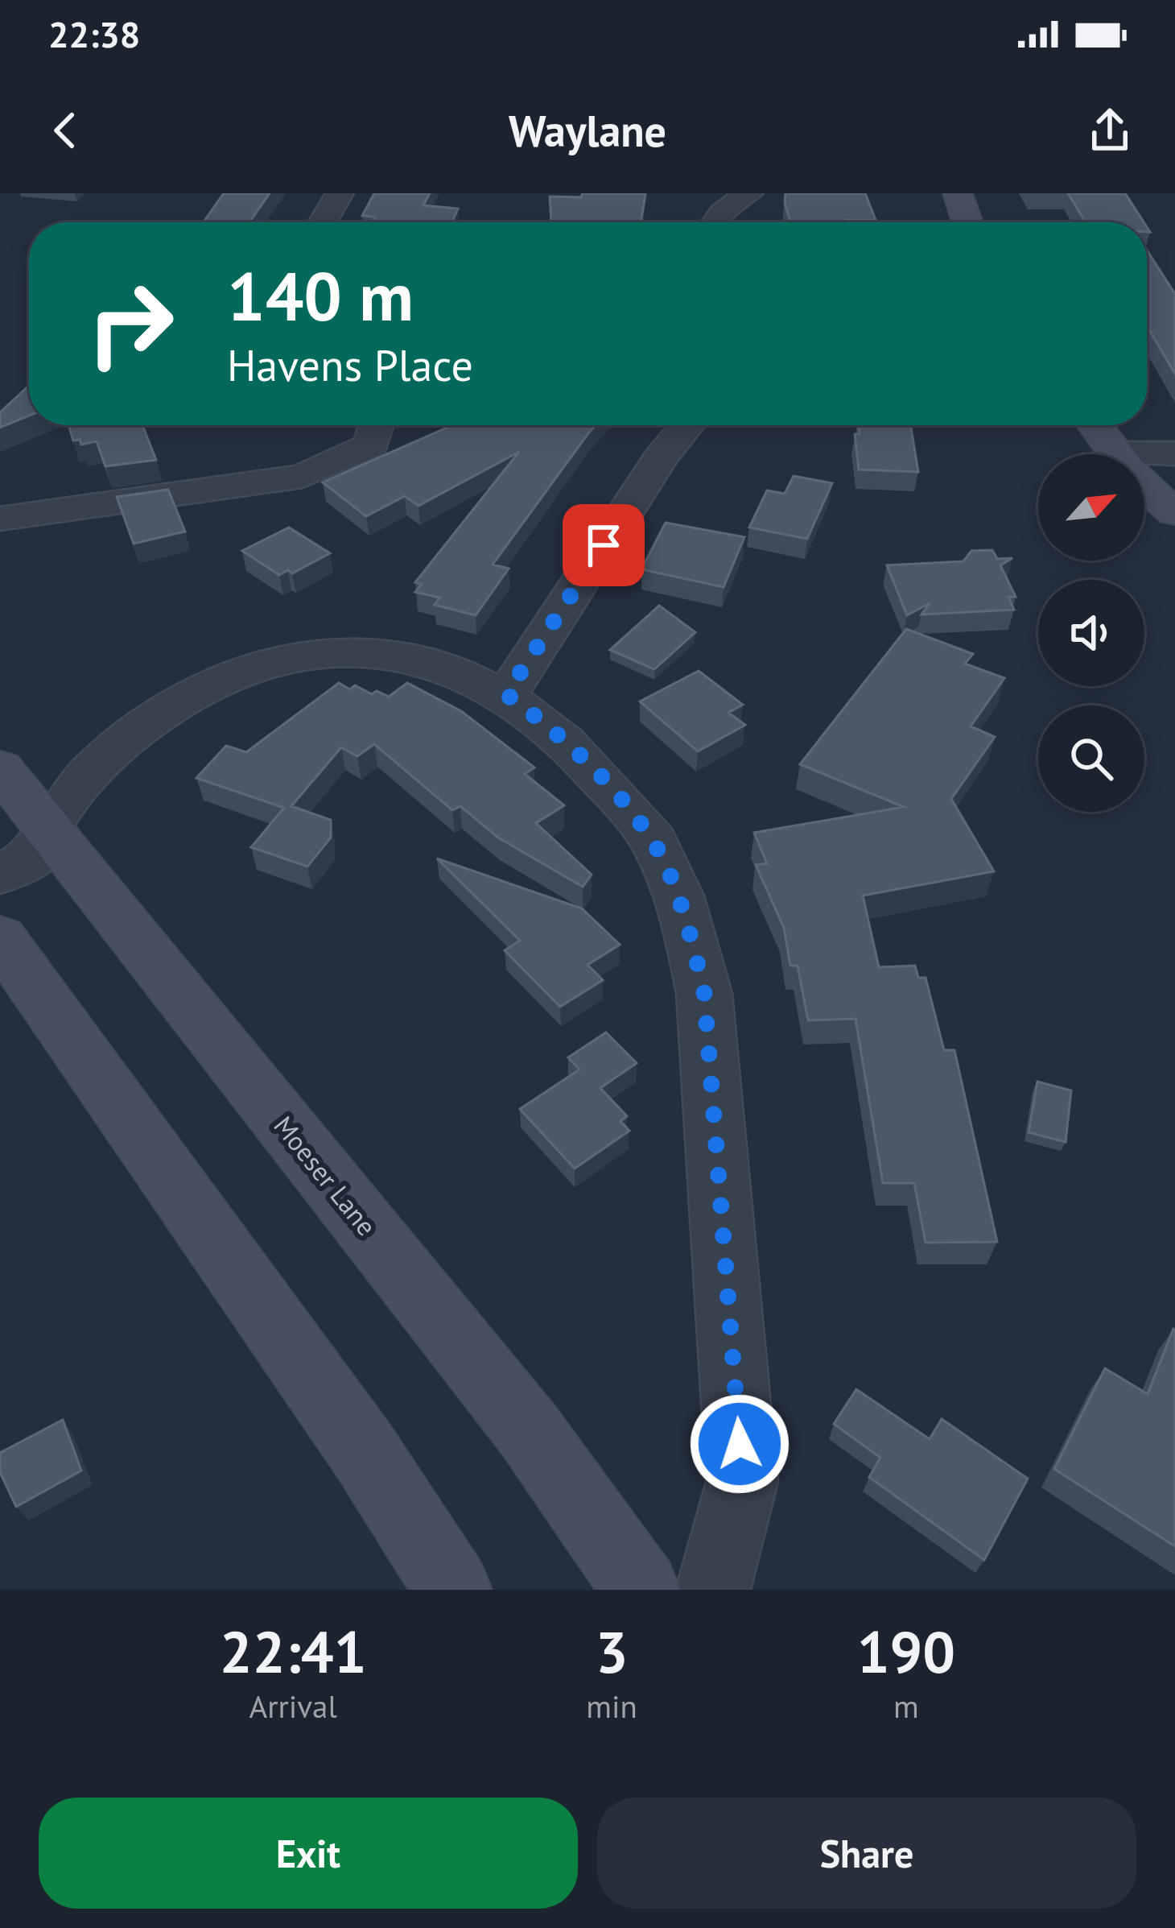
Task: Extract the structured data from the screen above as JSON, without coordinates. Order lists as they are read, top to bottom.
{
  "streets": {
    "street": ["Moeser Lane"]
  },
  "north": "top right",
  "page": {
    "status": "22:38",
    "header": "Waylane",
    "turn": ["140 m", "Havens Place"],
    "eta": [
      "22:41",
      "Arrival",
      "3",
      "min",
      "190",
      "m"
    ],
    "buttons": ["Exit", "Share"]
  }
}
